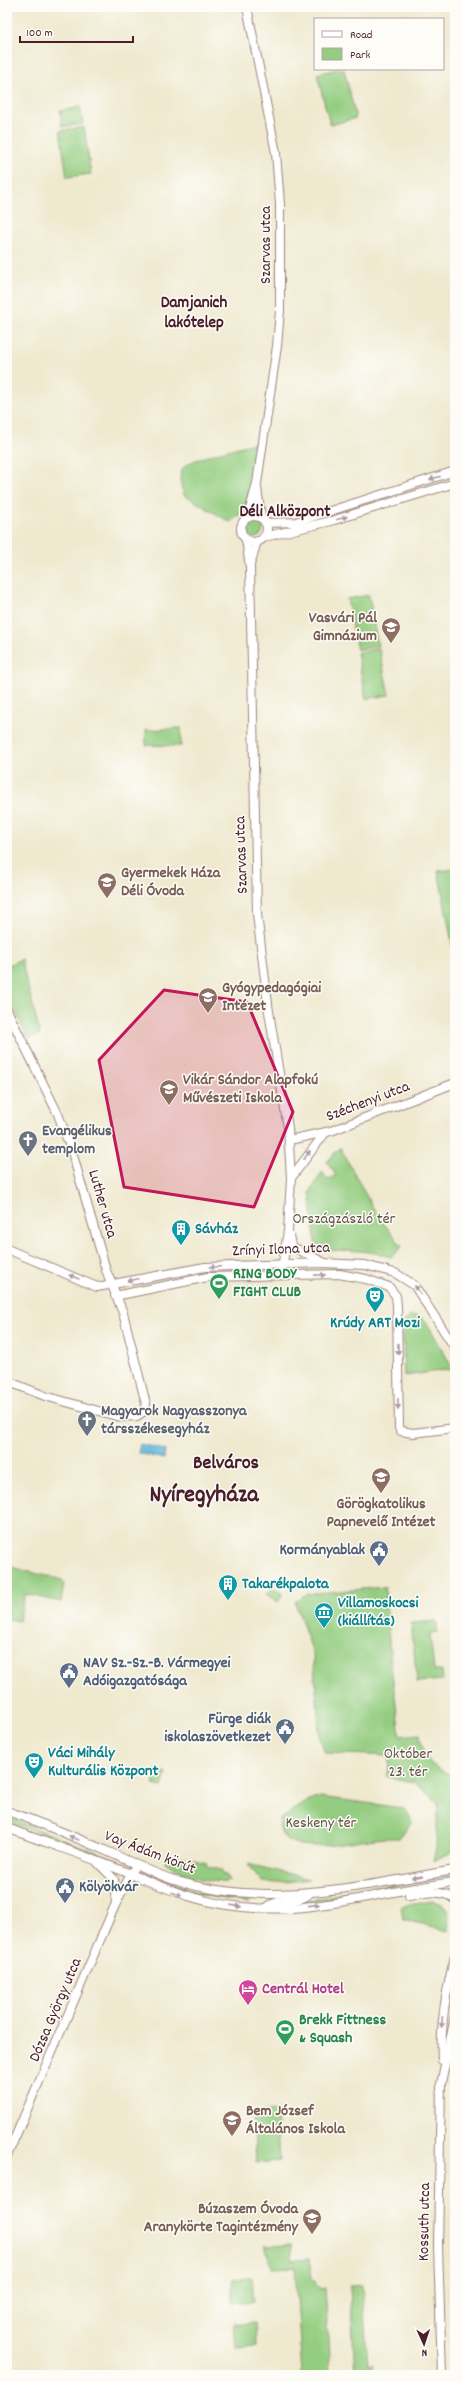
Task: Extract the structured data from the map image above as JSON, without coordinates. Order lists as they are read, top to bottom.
{
  "streets": {
    "street": [
      "Szarvas utca",
      "Széchenyi utca",
      "Luther utca",
      "Zrínyi Ilona utca",
      "Vay Ádám körút",
      "Dózsa György utca",
      "Kossuth utca"
    ]
  },
  "crossings": [
    ["Szarvas utca", "Széchenyi utca"],
    ["Luther utca", "Zrínyi Ilona utca"],
    ["Vay Ádám körút", "Dózsa György utca"]
  ],
  "districts": [
    "Damjanich lakótelep",
    "Déli Alközpont",
    "Belváros",
    "Nyíregyháza"
  ],
  "parks": ["Országzászló tér", "Október 23. tér", "Keskeny tér"],
  "places": {
    "school or university": [
      "Vasvári Pál Gimnázium",
      "Gyermekek Háza Déli Óvoda",
      "Gyógypedagógiai Intézet",
      "Vikár Sándor Alapfokú Művészeti Iskola",
      "Görögkatolikus Papnevelő Intézet",
      "Bem József Általános Iskola",
      "Búzaszem Óvoda Aranykörte Tagintézmény"
    ],
    "church": ["Evangélikus templom", "Magyarok Nagyasszonya társszékesegyház"],
    "building": ["Sávház", "Takarékpalota"],
    "sports": ["RING BODY FIGHT CLUB", "Brekk Fittness & Squash"],
    "theatre": ["Krúdy ART Mozi", "Váci Mihály Kulturális Központ"],
    "public building": [
      "Kormányablak",
      "NAV Sz.-Sz.-B. Vármegyei Adóigazgatósága",
      "Fürge diák iskolaszövetkezet",
      "Kölyökvár"
    ],
    "museum": ["Villamoskocsi (kiállítás)"],
    "hotel": ["Centrál Hotel"]
  },
  "legend": ["Road", "Park"],
  "scale_bar": "100 m",
  "north": "bottom"
}
